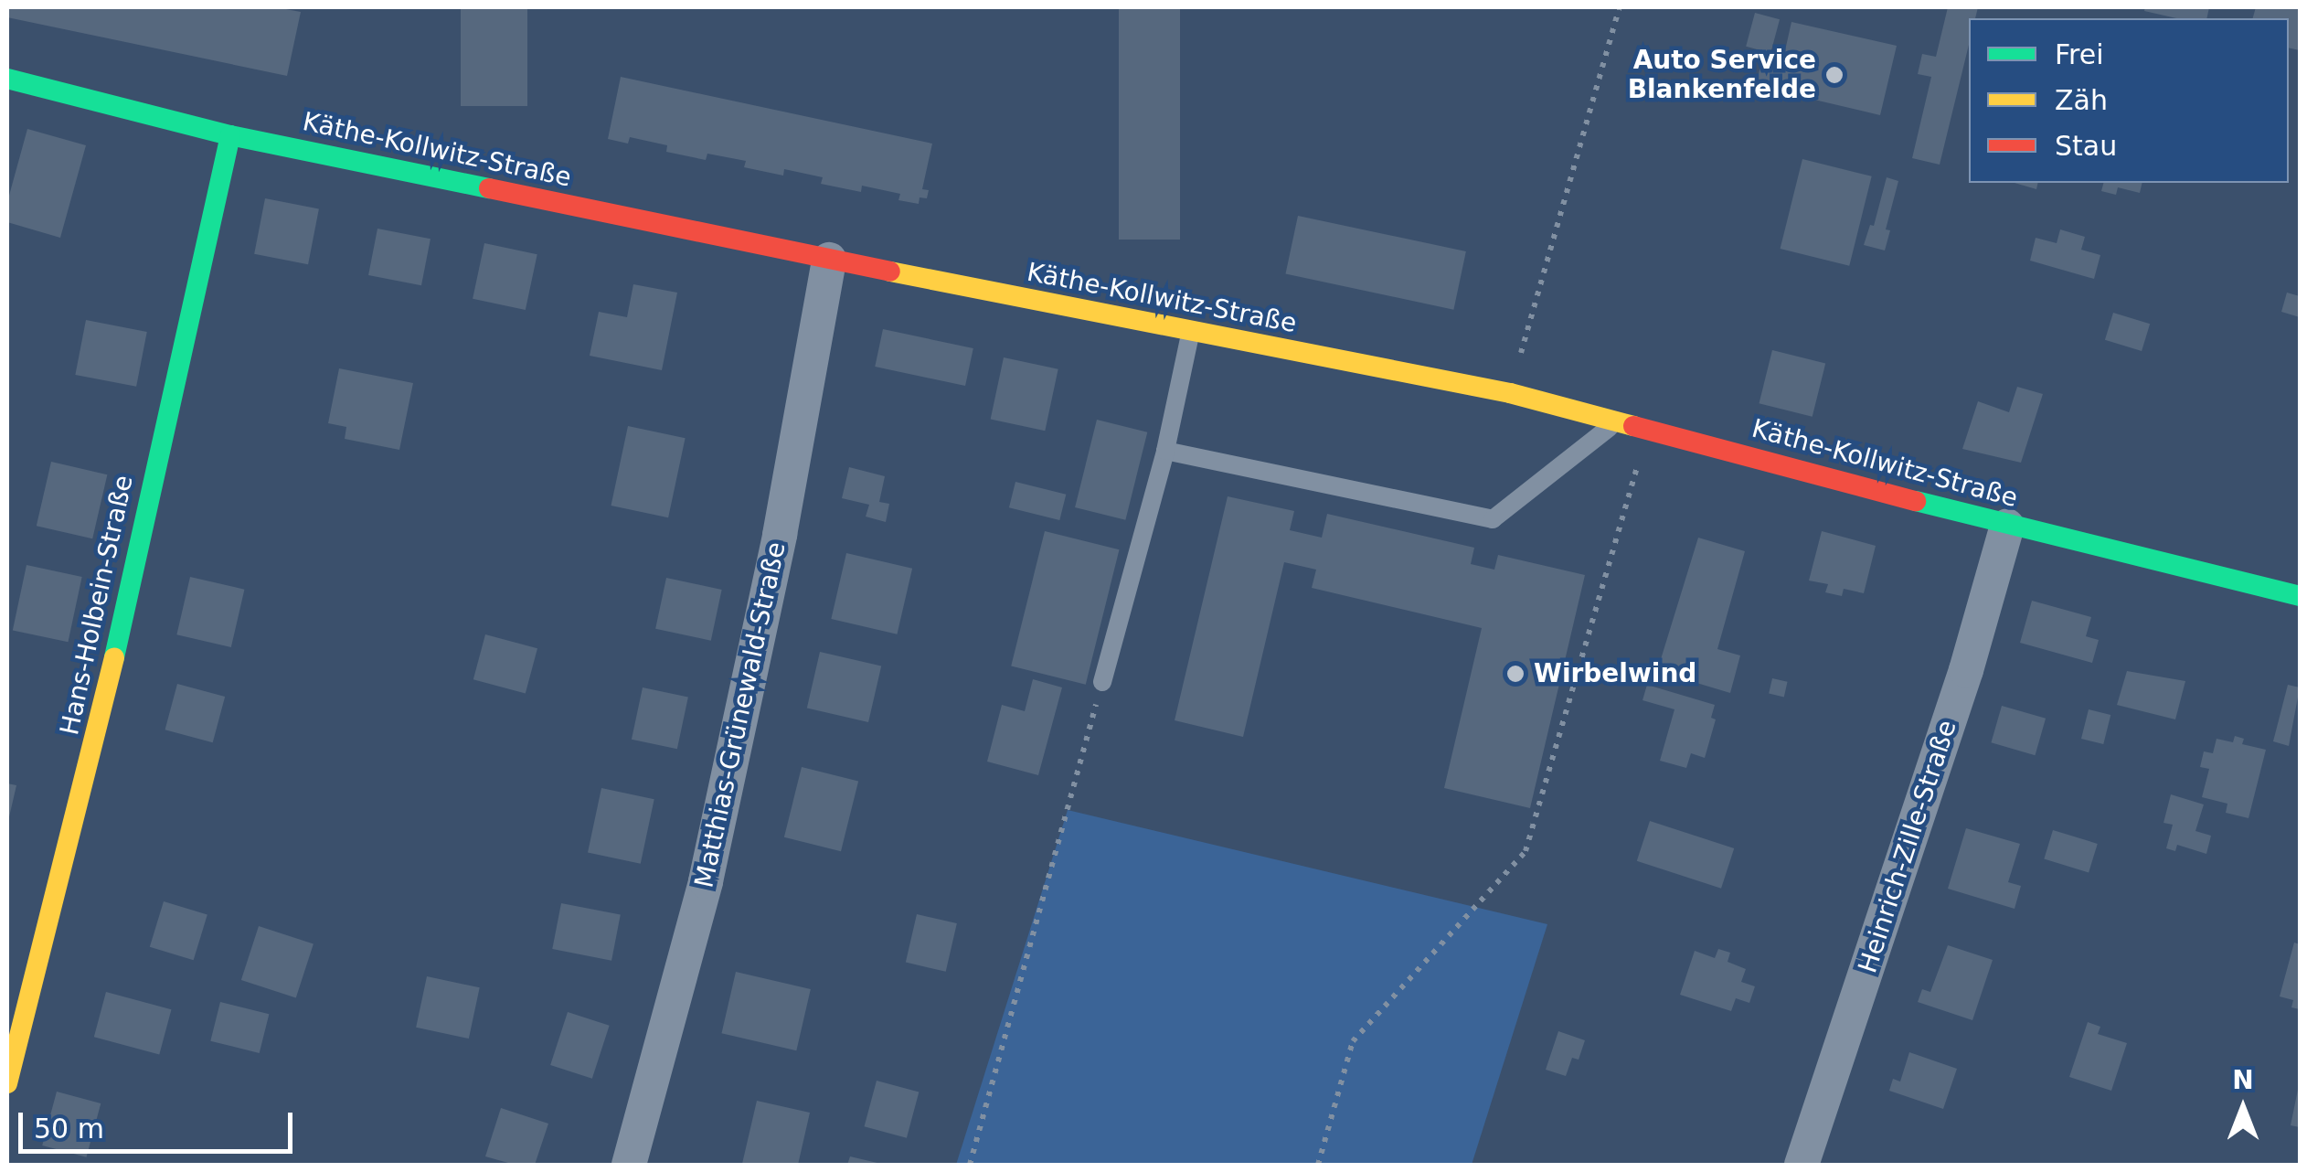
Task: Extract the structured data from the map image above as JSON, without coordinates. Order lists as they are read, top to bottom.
{
  "streets": {
    "street": [
      "Käthe-Kollwitz-Straße",
      "Hans-Holbein-Straße",
      "Matthias-Grünewald-Straße",
      "Heinrich-Zille-Straße"
    ]
  },
  "crossings": [
    ["Käthe-Kollwitz-Straße", "Hans-Holbein-Straße"],
    ["Käthe-Kollwitz-Straße", "Matthias-Grünewald-Straße"],
    ["Käthe-Kollwitz-Straße", "Heinrich-Zille-Straße"]
  ],
  "places": ["Auto Service Blankenfelde", "Wirbelwind"],
  "legend": ["Frei", "Zäh", "Stau"],
  "scale_bar": "50 m",
  "north": "top"
}
